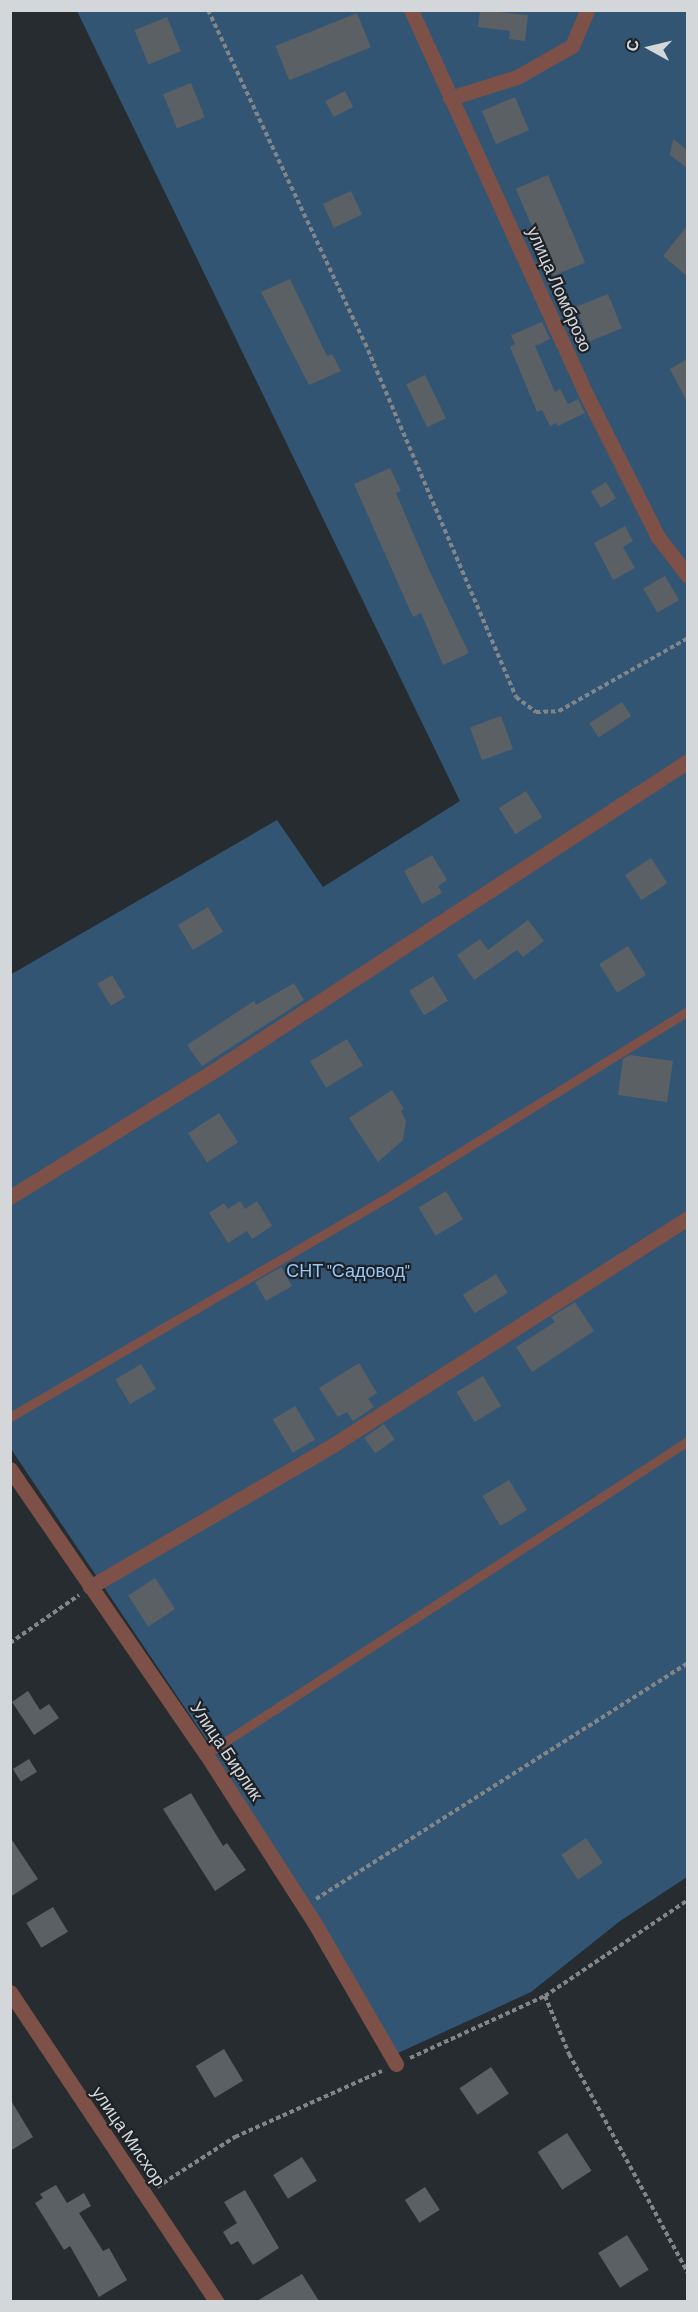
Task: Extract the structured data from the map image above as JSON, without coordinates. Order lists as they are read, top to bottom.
{
  "streets": {
    "street": ["улица Ломброзо", "Улица Бирлик", "улица Мисхор"]
  },
  "parks": ["СНТ \"Садовод\""],
  "north": "left"
}
